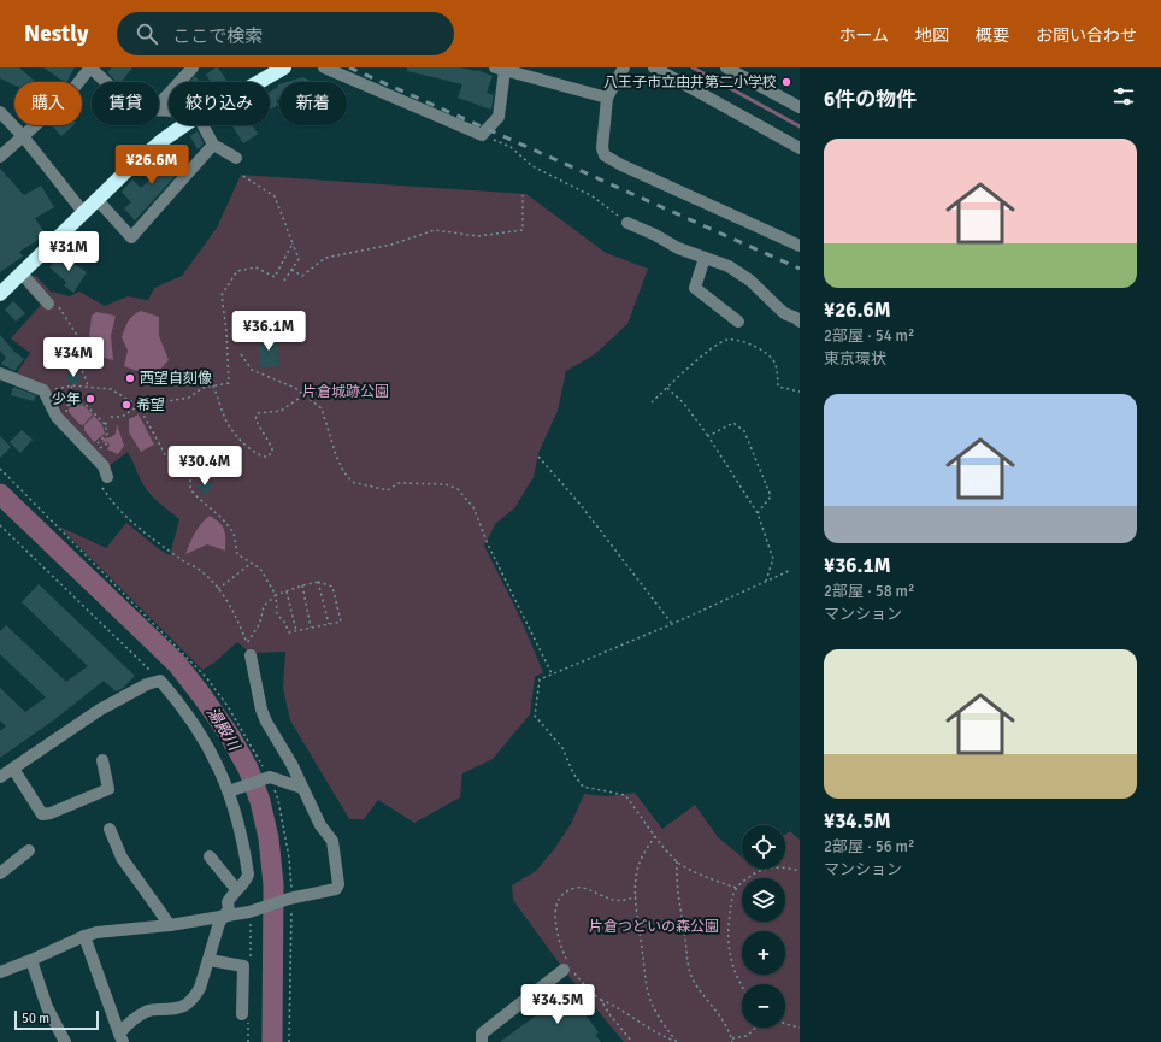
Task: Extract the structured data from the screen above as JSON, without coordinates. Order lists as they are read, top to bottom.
{
  "water": ["湯殿川"],
  "parks": ["片倉城跡公園", "片倉つどいの森公園"],
  "places": [
    "八王子市立由井第二小学校",
    "西望自刻像",
    "少年",
    "希望"
  ],
  "scale_bar": "50 m",
  "page": {
    "header": "Nestly",
    "search": "ここで検索",
    "nav": [
      "ホーム",
      "地図",
      "概要",
      "お問い合わせ"
    ],
    "heading": "6件の物件",
    "chip": [
      "購入",
      "賃貸",
      "絞り込み",
      "新着"
    ],
    "list": [
      {
        "name": "¥26.6M",
        "note": "2部屋 · 54 m² · 東京環状"
      },
      {
        "name": "¥36.1M",
        "note": "2部屋 · 58 m² · マンション"
      },
      {
        "name": "¥34.5M",
        "note": "2部屋 · 56 m² · マンション"
      }
    ],
    "price": [
      "¥26.6M",
      "¥31M",
      "¥36.1M",
      "¥34M",
      "¥30.4M",
      "¥34.5M"
    ],
    "map_buttons": ["+", "−"],
    "scale": "50 m"
  }
}
